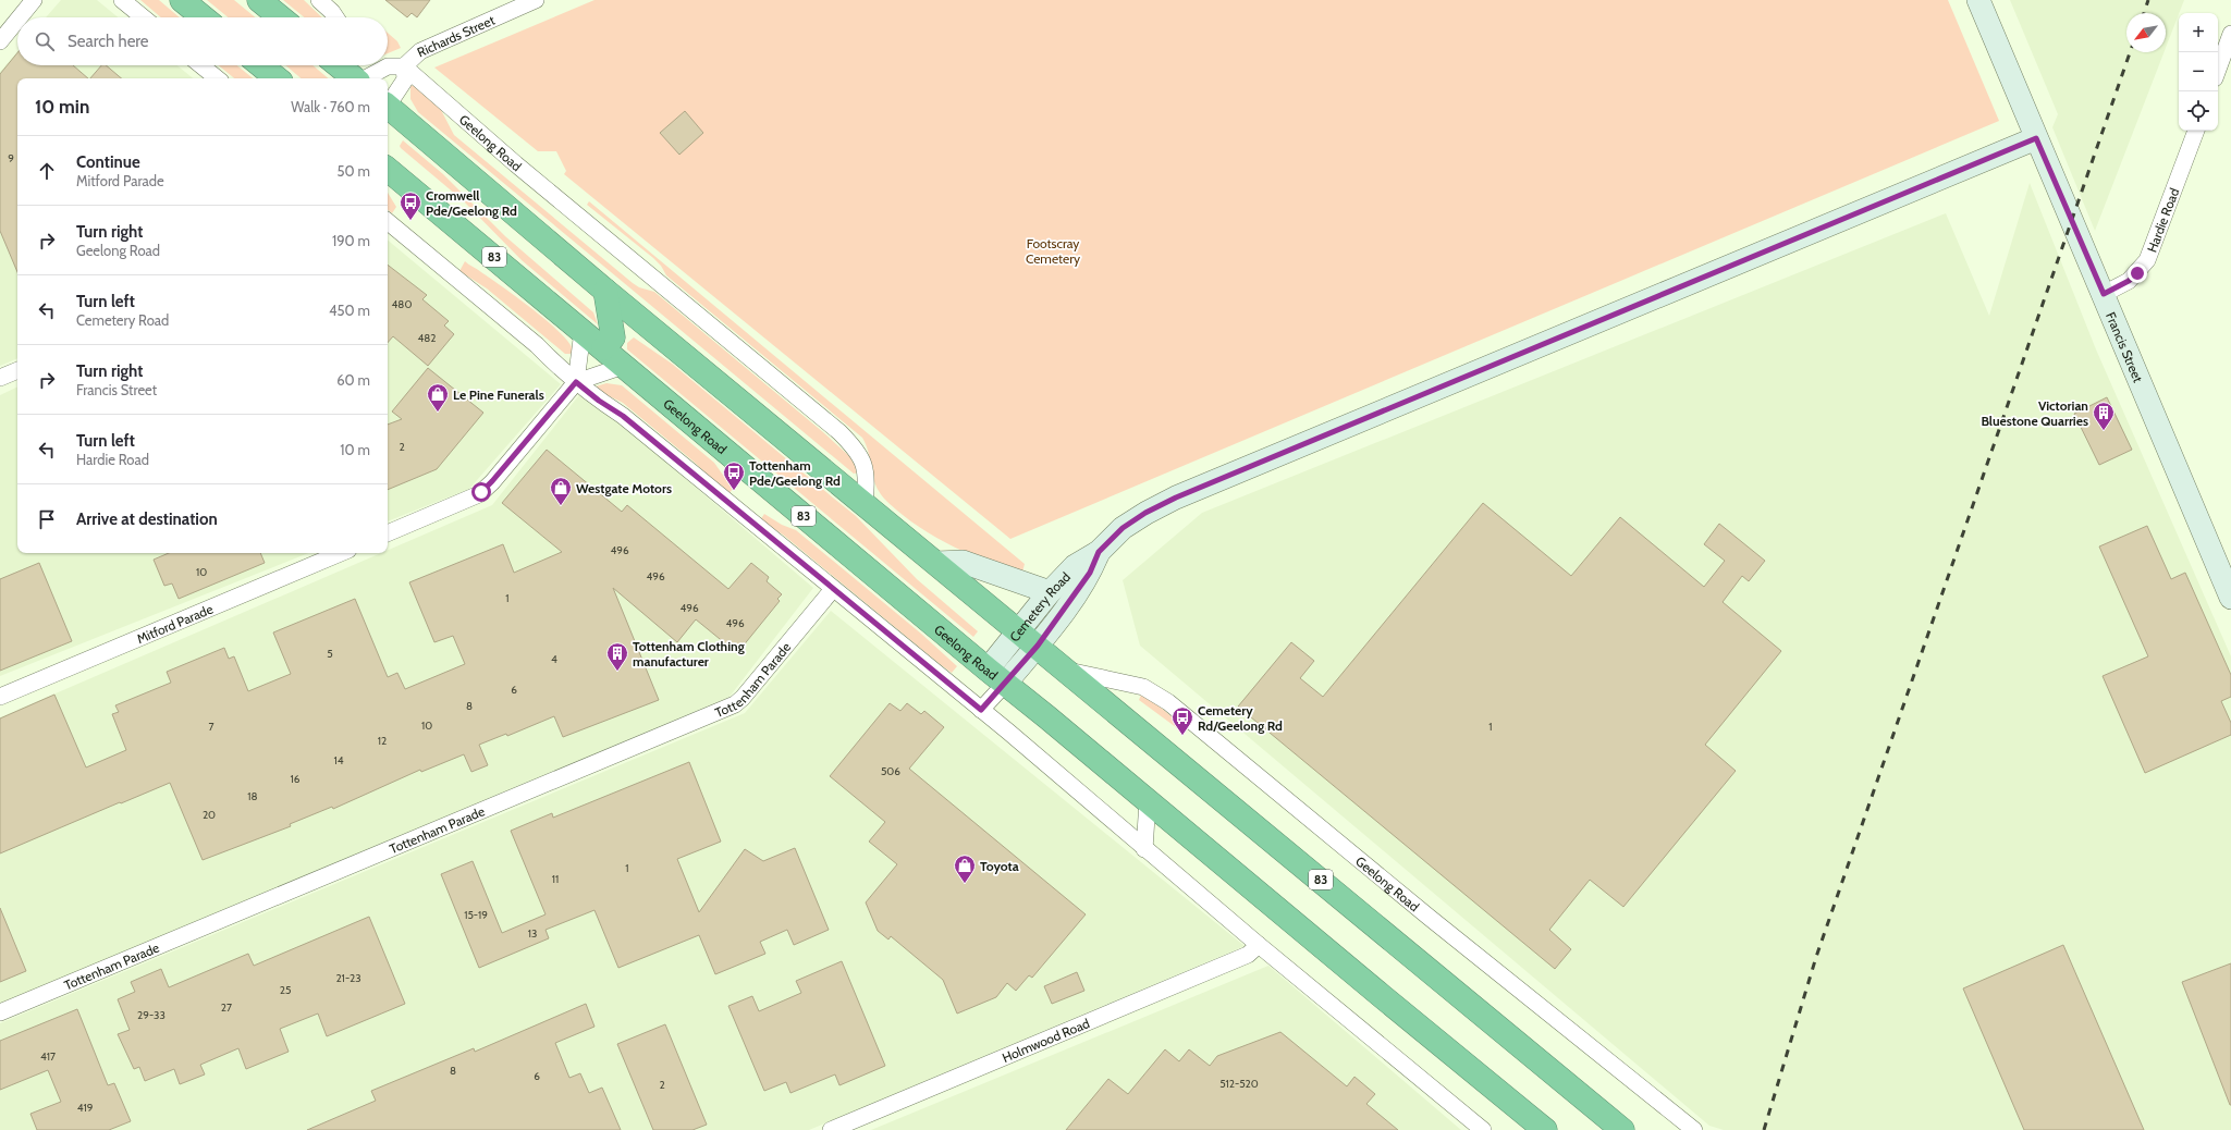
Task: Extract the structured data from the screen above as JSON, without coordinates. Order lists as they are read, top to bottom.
{
  "streets": {
    "highway": ["Geelong Road", "83"],
    "street": [
      "Richards Street",
      "Hardie Road",
      "Francis Street",
      "Cemetery Road",
      "Mitford Parade",
      "Tottenham Parade",
      "Holmwood Road"
    ]
  },
  "crossings": [
    ["Richards Street", "Geelong Road"],
    ["Geelong Road", "Cemetery Road"],
    ["Hardie Road", "Francis Street"],
    ["Francis Street", "Cemetery Road"]
  ],
  "parks": ["Footscray Cemetery"],
  "places": {
    "bus stop": ["Cromwell Pde/Geelong Rd", "Tottenham Pde/Geelong Rd", "Cemetery Rd/Geelong Rd"],
    "shop": ["Le Pine Funerals", "Westgate Motors", "Toyota"],
    "building": ["Victorian Bluestone Quarries", "Tottenham Clothing manufacturer"]
  },
  "house_numbers": [
    "9",
    "480",
    "482",
    "2",
    "496",
    "10",
    "496",
    "1",
    "496",
    "496",
    "5",
    "4",
    "6",
    "8",
    "10",
    "7",
    "1",
    "12",
    "14",
    "506",
    "16",
    "18",
    "20",
    "1",
    "11",
    "15-19",
    "13",
    "21-23",
    "25",
    "27",
    "29-33",
    "417",
    "8",
    "6",
    "512-520",
    "2",
    "419"
  ],
  "north": "bottom left",
  "page": {
    "map_buttons": ["+", "−"],
    "search": "Search here",
    "heading": ["10 min", "Walk · 760 m"],
    "list": [
      ["Continue", "Mitford Parade", "50 m"],
      ["Turn right", "Geelong Road", "190 m"],
      ["Turn left", "Cemetery Road", "450 m"],
      ["Turn right", "Francis Street", "60 m"],
      ["Turn left", "Hardie Road", "10 m"],
      "Arrive at destination"
    ]
  }
}
